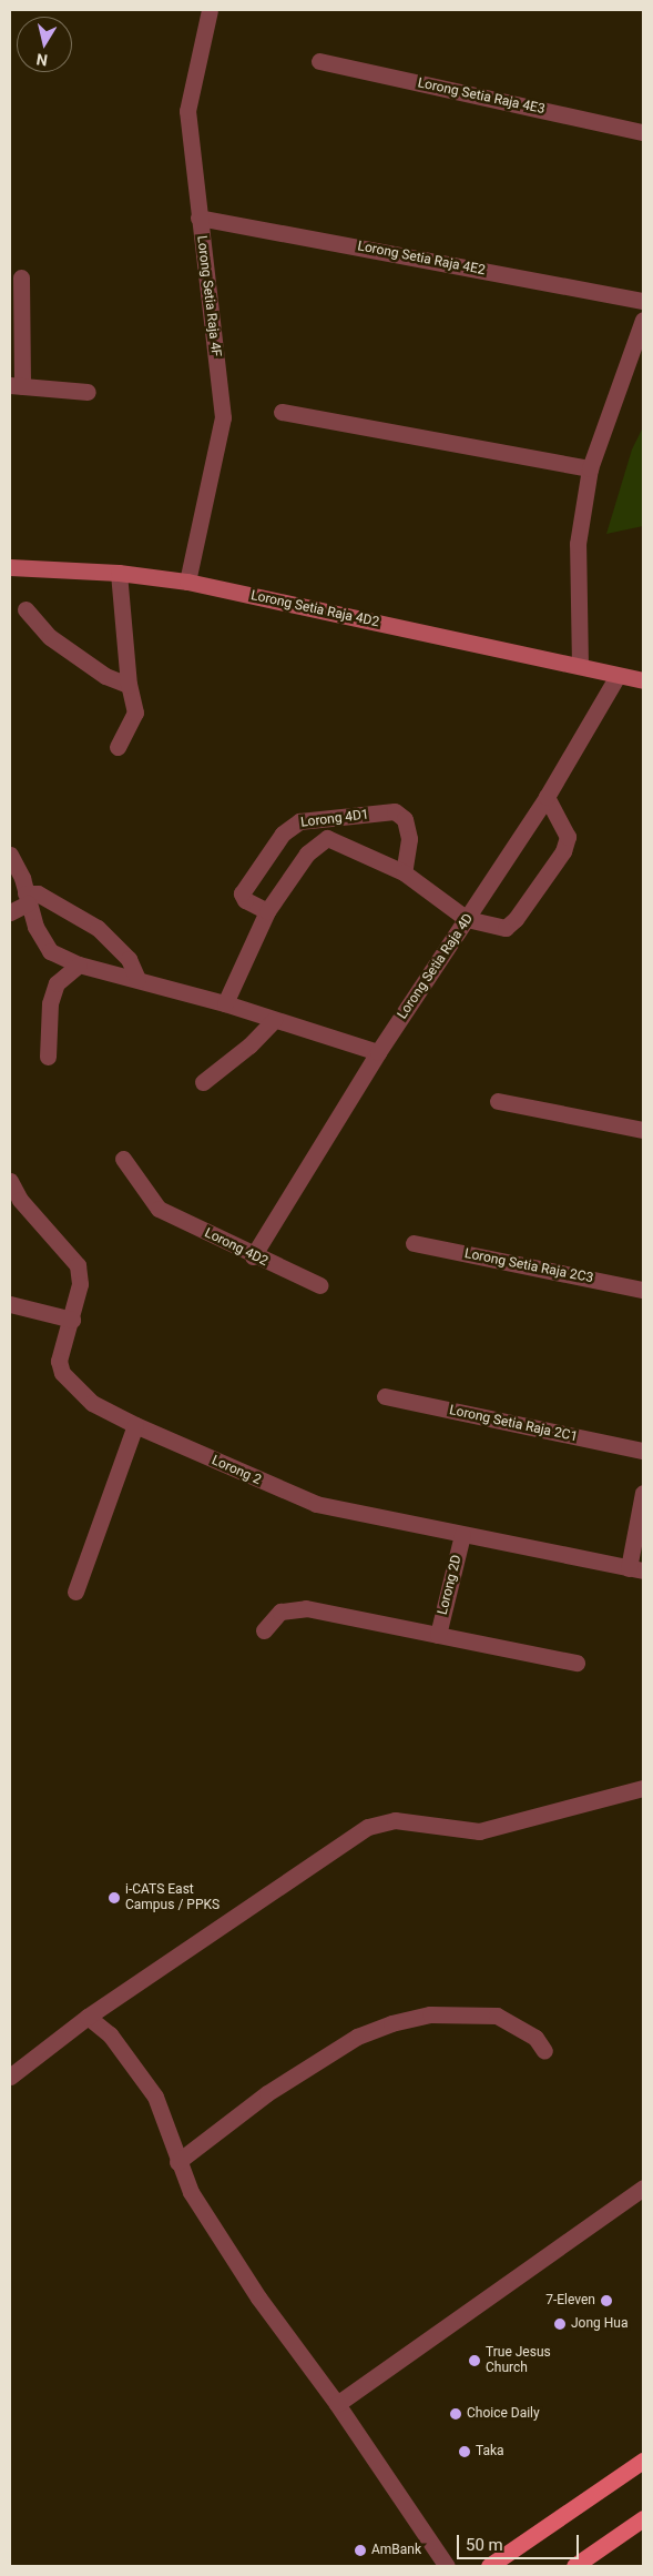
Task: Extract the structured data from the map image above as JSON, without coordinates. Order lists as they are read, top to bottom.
{
  "streets": {
    "street": [
      "Lorong Setia Raja 4E3",
      "Lorong Setia Raja 4E2",
      "Lorong Setia Raja 4F",
      "Lorong Setia Raja 4D2",
      "Lorong 4D1",
      "Lorong Setia Raja 4D",
      "Lorong 4D2",
      "Lorong Setia Raja 2C3",
      "Lorong Setia Raja 2C1",
      "Lorong 2",
      "Lorong 2D"
    ]
  },
  "crossings": [
    ["Lorong Setia Raja 4E2", "Lorong Setia Raja 4F"],
    ["Lorong Setia Raja 4F", "Lorong Setia Raja 4D2"],
    ["Lorong Setia Raja 4D2", "Lorong Setia Raja 4D"],
    ["Lorong Setia Raja 4D", "Lorong 4D2"],
    ["Lorong 2", "Lorong 2D"]
  ],
  "places": [
    "i-CATS East Campus / PPKS",
    "7-Eleven",
    "Jong Hua",
    "True Jesus Church",
    "Choice Daily",
    "Taka",
    "AmBank"
  ],
  "scale_bar": "50 m",
  "north": "bottom"
}
